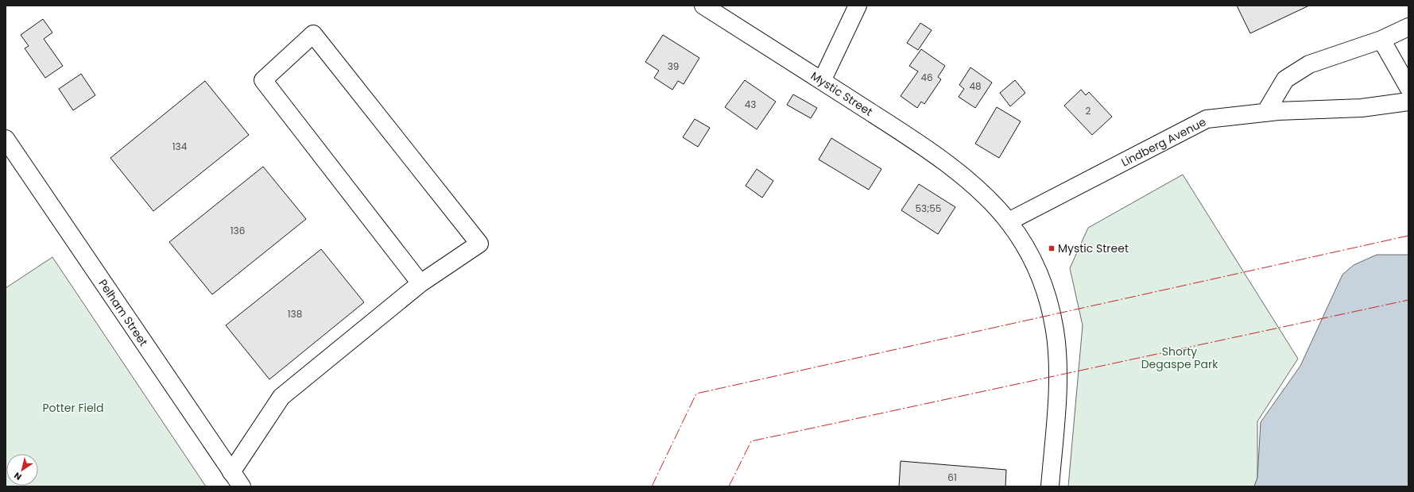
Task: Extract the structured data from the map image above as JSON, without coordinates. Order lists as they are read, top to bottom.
{
  "streets": {
    "street": ["Mystic Street", "Lindberg Avenue", "Pelham Street"]
  },
  "crossings": [
    ["Mystic Street", "Lindberg Avenue"]
  ],
  "parks": ["Shorty Degaspe Park", "Potter Field"],
  "places": {
    "transit": ["Mystic Street"]
  },
  "house_numbers": [
    "39",
    "46",
    "48",
    "43",
    "2",
    "134",
    "53;55",
    "136",
    "138",
    "61"
  ],
  "north": "bottom left"
}
